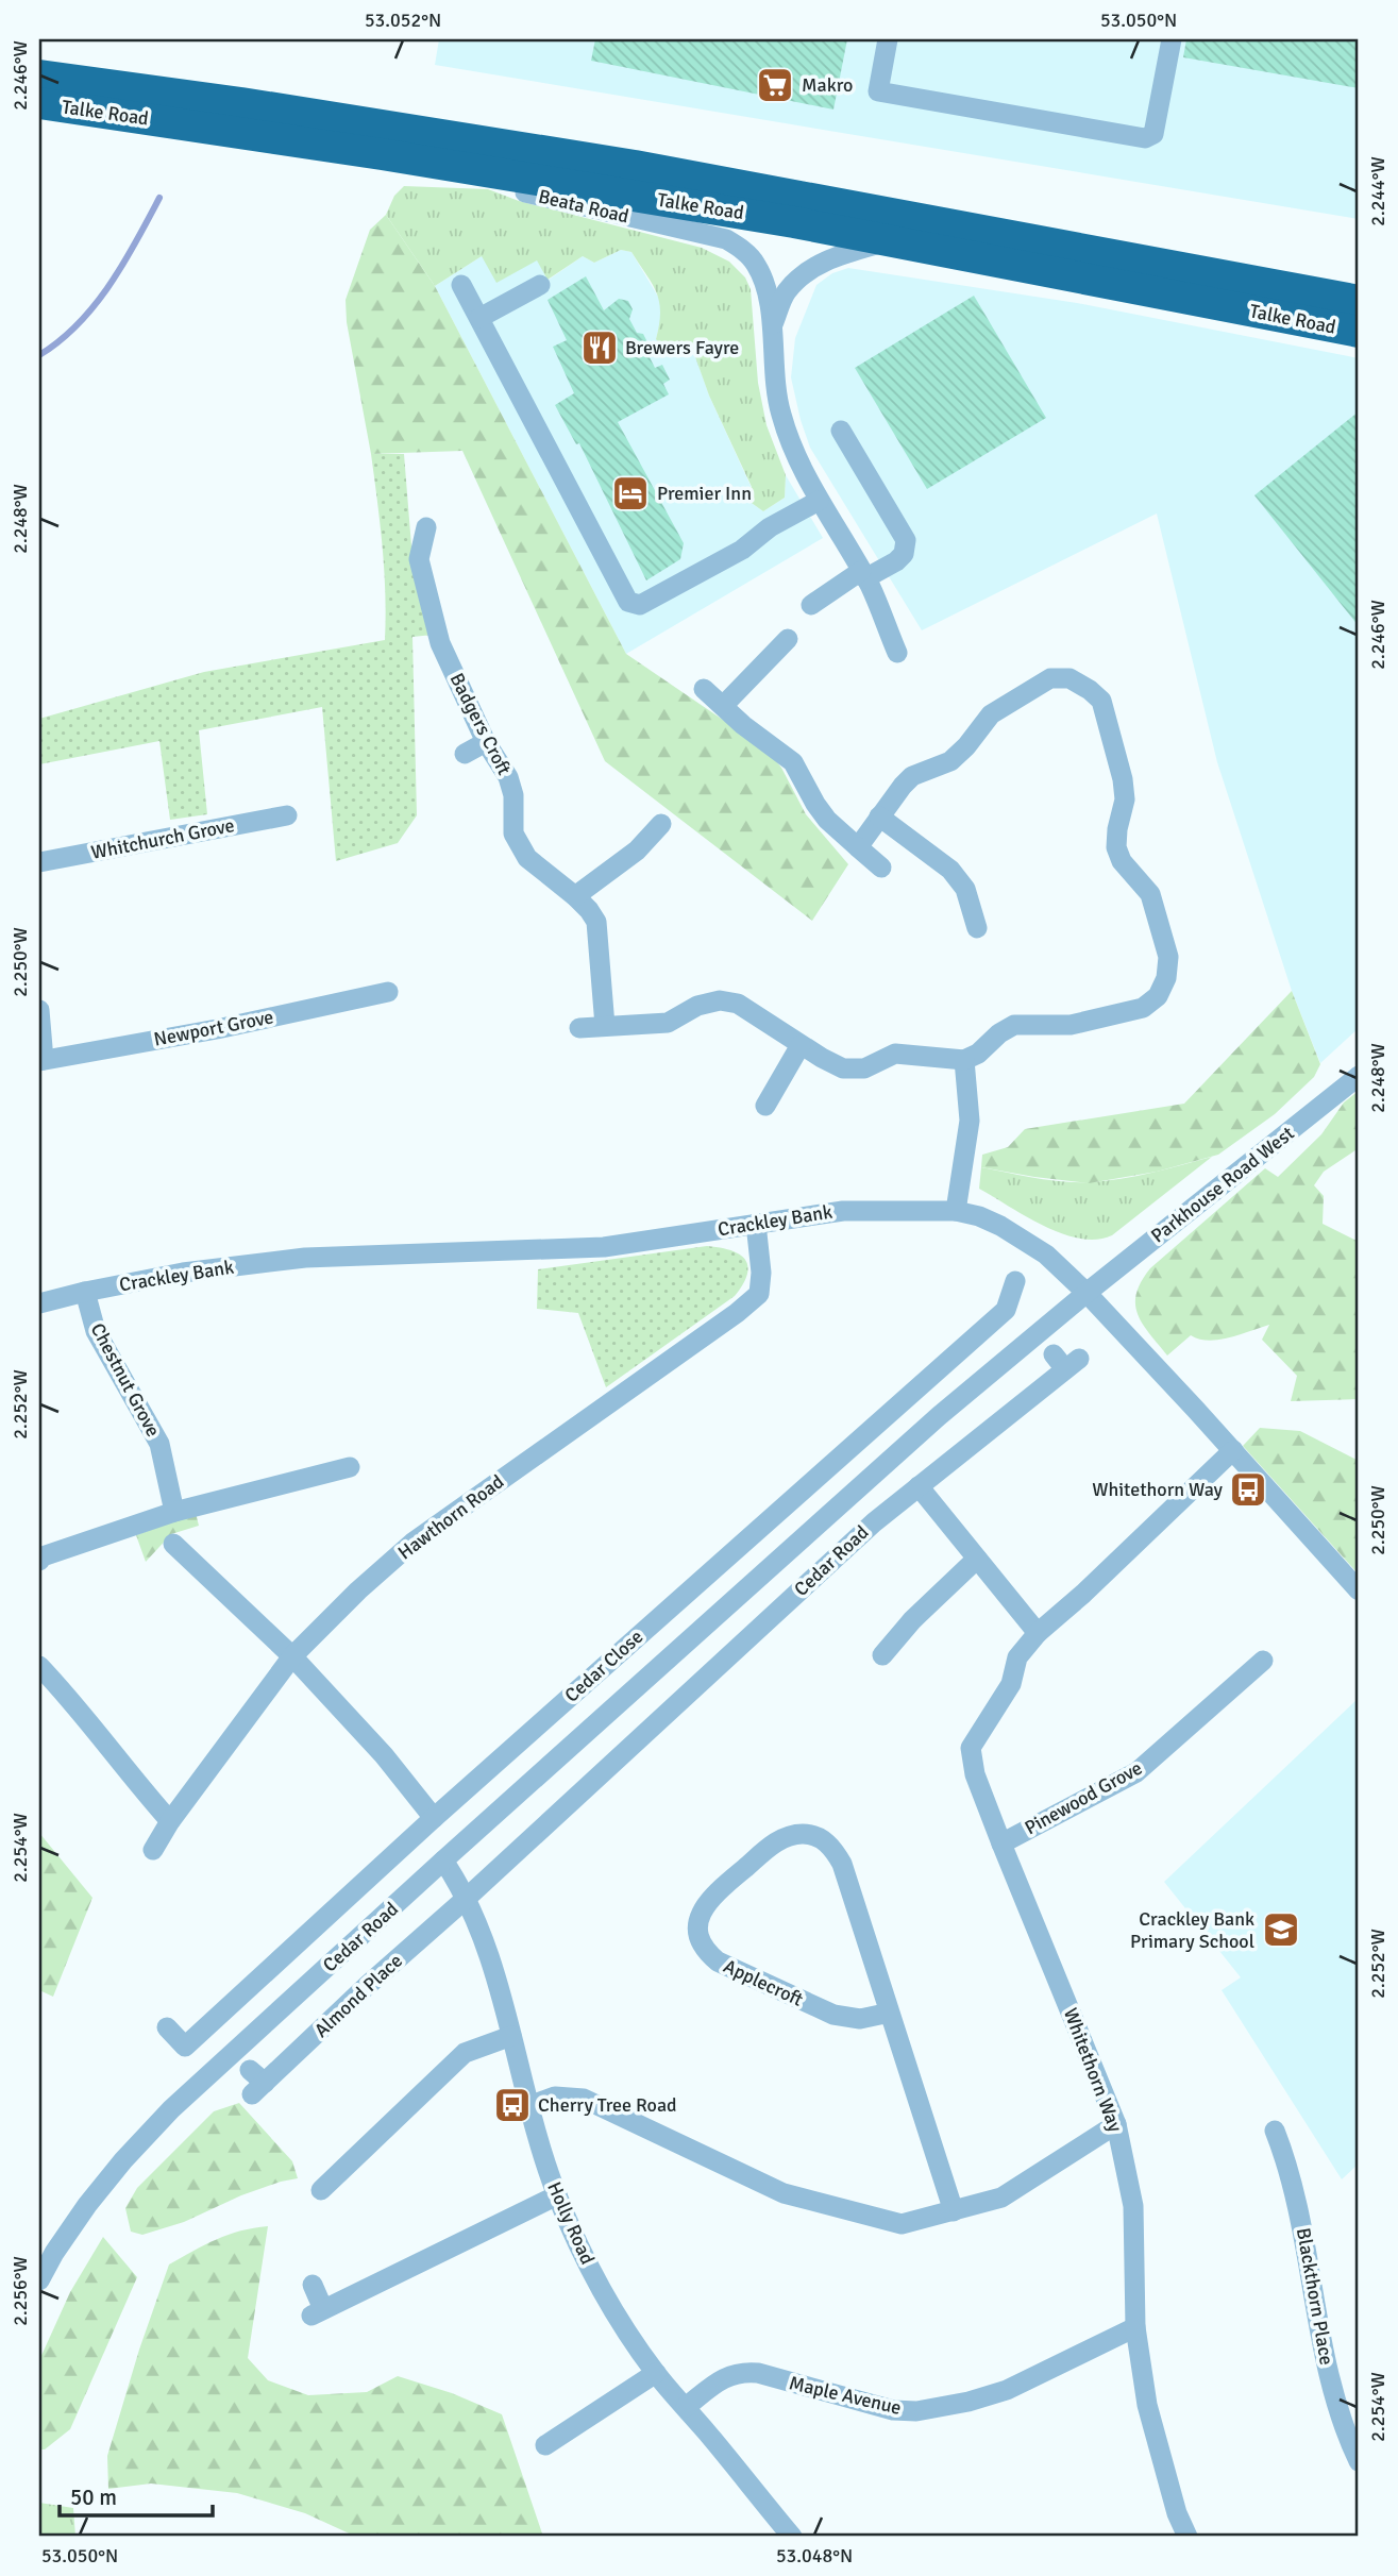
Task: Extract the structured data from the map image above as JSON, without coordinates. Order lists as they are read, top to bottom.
{
  "streets": {
    "highway": ["Talke Road"],
    "street": [
      "Beata Road",
      "Badgers Croft",
      "Whitchurch Grove",
      "Newport Grove",
      "Parkhouse Road West",
      "Crackley Bank",
      "Chestnut Grove",
      "Hawthorn Road",
      "Cedar Road",
      "Cedar Close",
      "Pinewood Grove",
      "Applecroft",
      "Almond Place",
      "Whitethorn Way",
      "Holly Road",
      "Blackthorn Place",
      "Maple Avenue"
    ]
  },
  "crossings": [
    ["Talke Road", "Beata Road"],
    ["Parkhouse Road West", "Crackley Bank"],
    ["Parkhouse Road West", "Cedar Road"],
    ["Crackley Bank", "Chestnut Grove"],
    ["Crackley Bank", "Hawthorn Road"],
    ["Crackley Bank", "Cedar Road"],
    ["Crackley Bank", "Whitethorn Way"],
    ["Cedar Road", "Almond Place"],
    ["Cedar Road", "Holly Road"],
    ["Pinewood Grove", "Whitethorn Way"],
    ["Almond Place", "Holly Road"],
    ["Whitethorn Way", "Maple Avenue"],
    ["Holly Road", "Maple Avenue"]
  ],
  "places": {
    "supermarket": ["Makro"],
    "restaurant": ["Brewers Fayre"],
    "hotel": ["Premier Inn"],
    "bus stop": ["Whitethorn Way", "Cherry Tree Road"],
    "school or university": ["Crackley Bank Primary School"]
  },
  "scale_bar": "50 m",
  "coordinates": [
    "53.052°N",
    "53.050°N",
    "2.246°W",
    "2.244°W",
    "2.248°W",
    "2.250°W",
    "2.252°W",
    "2.254°W",
    "2.256°W",
    "53.048°N"
  ]
}
